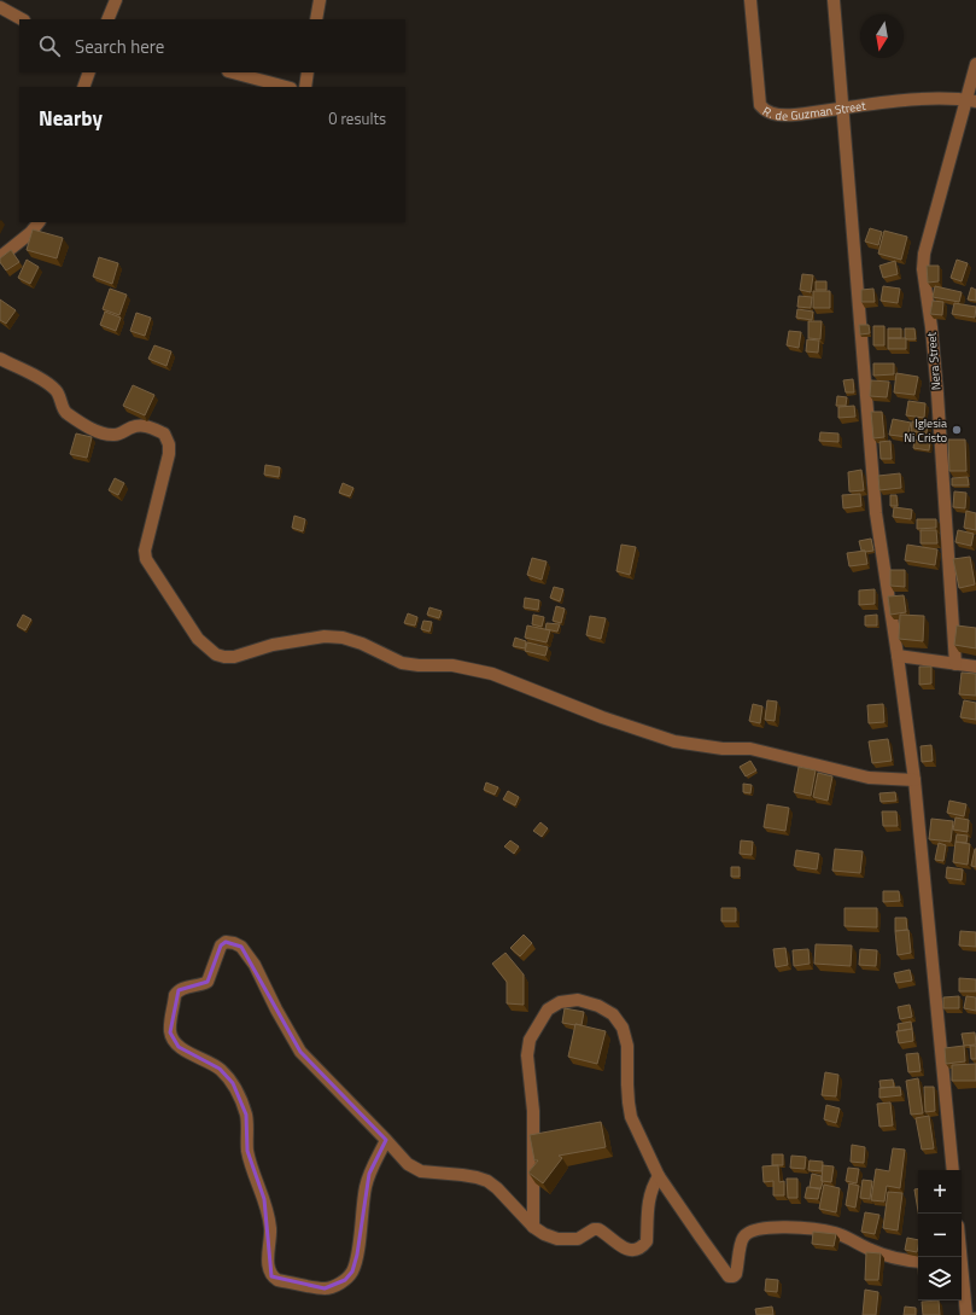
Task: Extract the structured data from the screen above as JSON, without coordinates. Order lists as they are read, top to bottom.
{
  "streets": {
    "street": ["R. de Guzman Street", "Nera Street"]
  },
  "crossings": [
    ["R. de Guzman Street", "Nera Street"]
  ],
  "places": ["Iglesia Ni Cristo"],
  "north": "bottom",
  "page": {
    "search": "Search here",
    "heading": ["Nearby", "0 results"],
    "map_buttons": ["+", "−"]
  }
}
